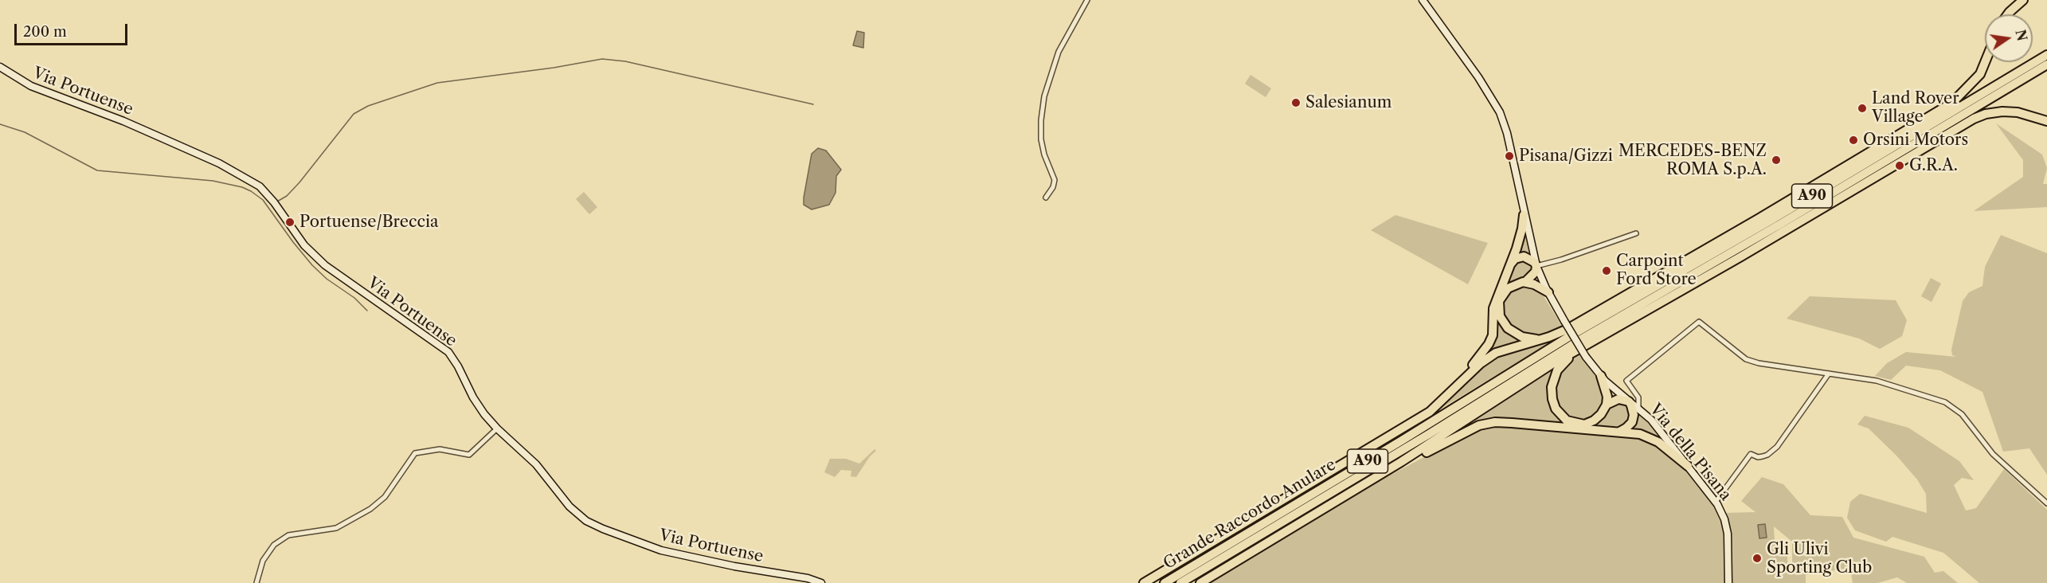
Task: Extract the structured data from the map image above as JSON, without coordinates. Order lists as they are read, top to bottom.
{
  "streets": {
    "highway": ["A90", "Grande Raccordo Anulare"],
    "main road": ["Via Portuense", "Via della Pisana"]
  },
  "crossings": [
    ["Via della Pisana", "Grande Raccordo Anulare"]
  ],
  "places": [
    "Salesianum",
    "Land Rover Village",
    "Orsini Motors",
    "Pisana/Gizzi",
    "MERCEDES-BENZ ROMA S.p.A.",
    "G.R.A.",
    "Portuense/Breccia",
    "Carpoint Ford Store",
    "Gli Ulivi Sporting Club"
  ],
  "scale_bar": "200 m",
  "north": "right"
}
